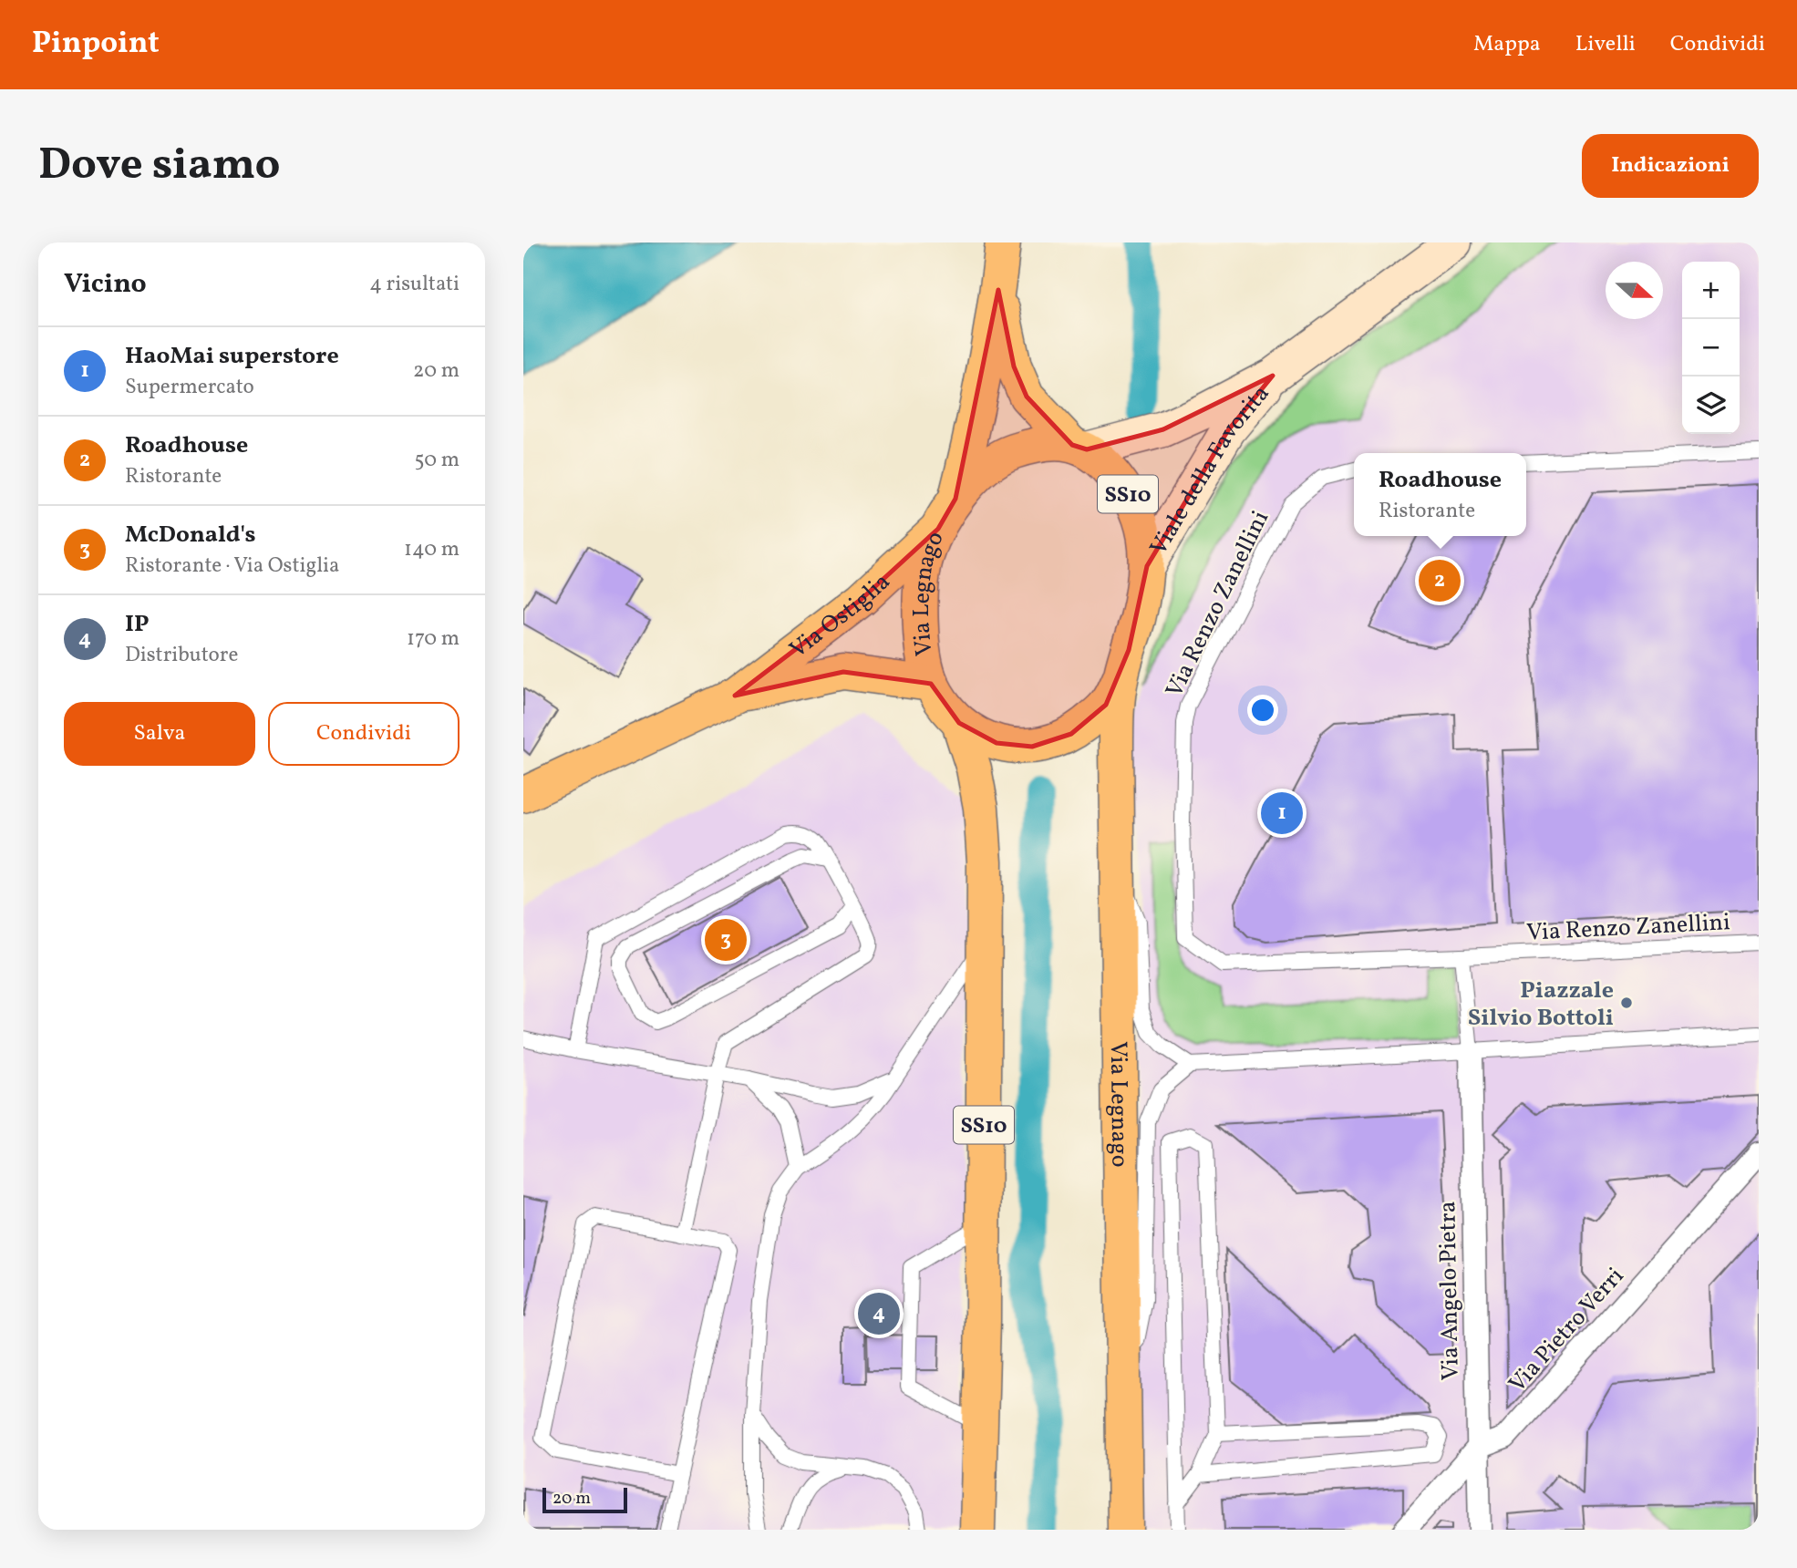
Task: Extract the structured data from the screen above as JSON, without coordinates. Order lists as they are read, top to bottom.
{
  "streets": {
    "main road": [
      "Viale della Favorita",
      "SS10",
      "Via Legnago",
      "Via Ostiglia"
    ],
    "street": ["Via Angelo Pietra", "Via Pietro Verri"],
    "lane": ["Via Renzo Zanellini"]
  },
  "crossings": [
    ["Viale della Favorita", "Via Legnago"],
    ["Via Legnago", "Via Ostiglia"],
    ["Via Angelo Pietra", "Via Pietro Verri"]
  ],
  "places": ["Piazzale Silvio Bottoli"],
  "scale_bar": "20 m",
  "north": "right",
  "page": {
    "header": "Pinpoint",
    "nav": ["Mappa", "Livelli", "Condividi"],
    "buttons": [
      "Indicazioni",
      ["Salva", "Condividi"]
    ],
    "title": "Dove siamo",
    "heading": ["Vicino", "4 risultati"],
    "map_buttons": ["+", "−"],
    "list": [
      {
        "mark": "1",
        "name": "HaoMai superstore",
        "note": "Supermercato",
        "value": "20 m"
      },
      {
        "mark": "2",
        "name": "Roadhouse",
        "note": "Ristorante",
        "value": "50 m"
      },
      {
        "mark": "3",
        "name": "McDonald's",
        "note": "Ristorante · Via Ostiglia",
        "value": "140 m"
      },
      {
        "mark": "4",
        "name": "IP",
        "note": "Distributore",
        "value": "170 m"
      }
    ],
    "popup": ["Roadhouse", "Ristorante"],
    "pins": [
      "2",
      "1",
      "3",
      "4"
    ],
    "scale": "20 m"
  }
}
